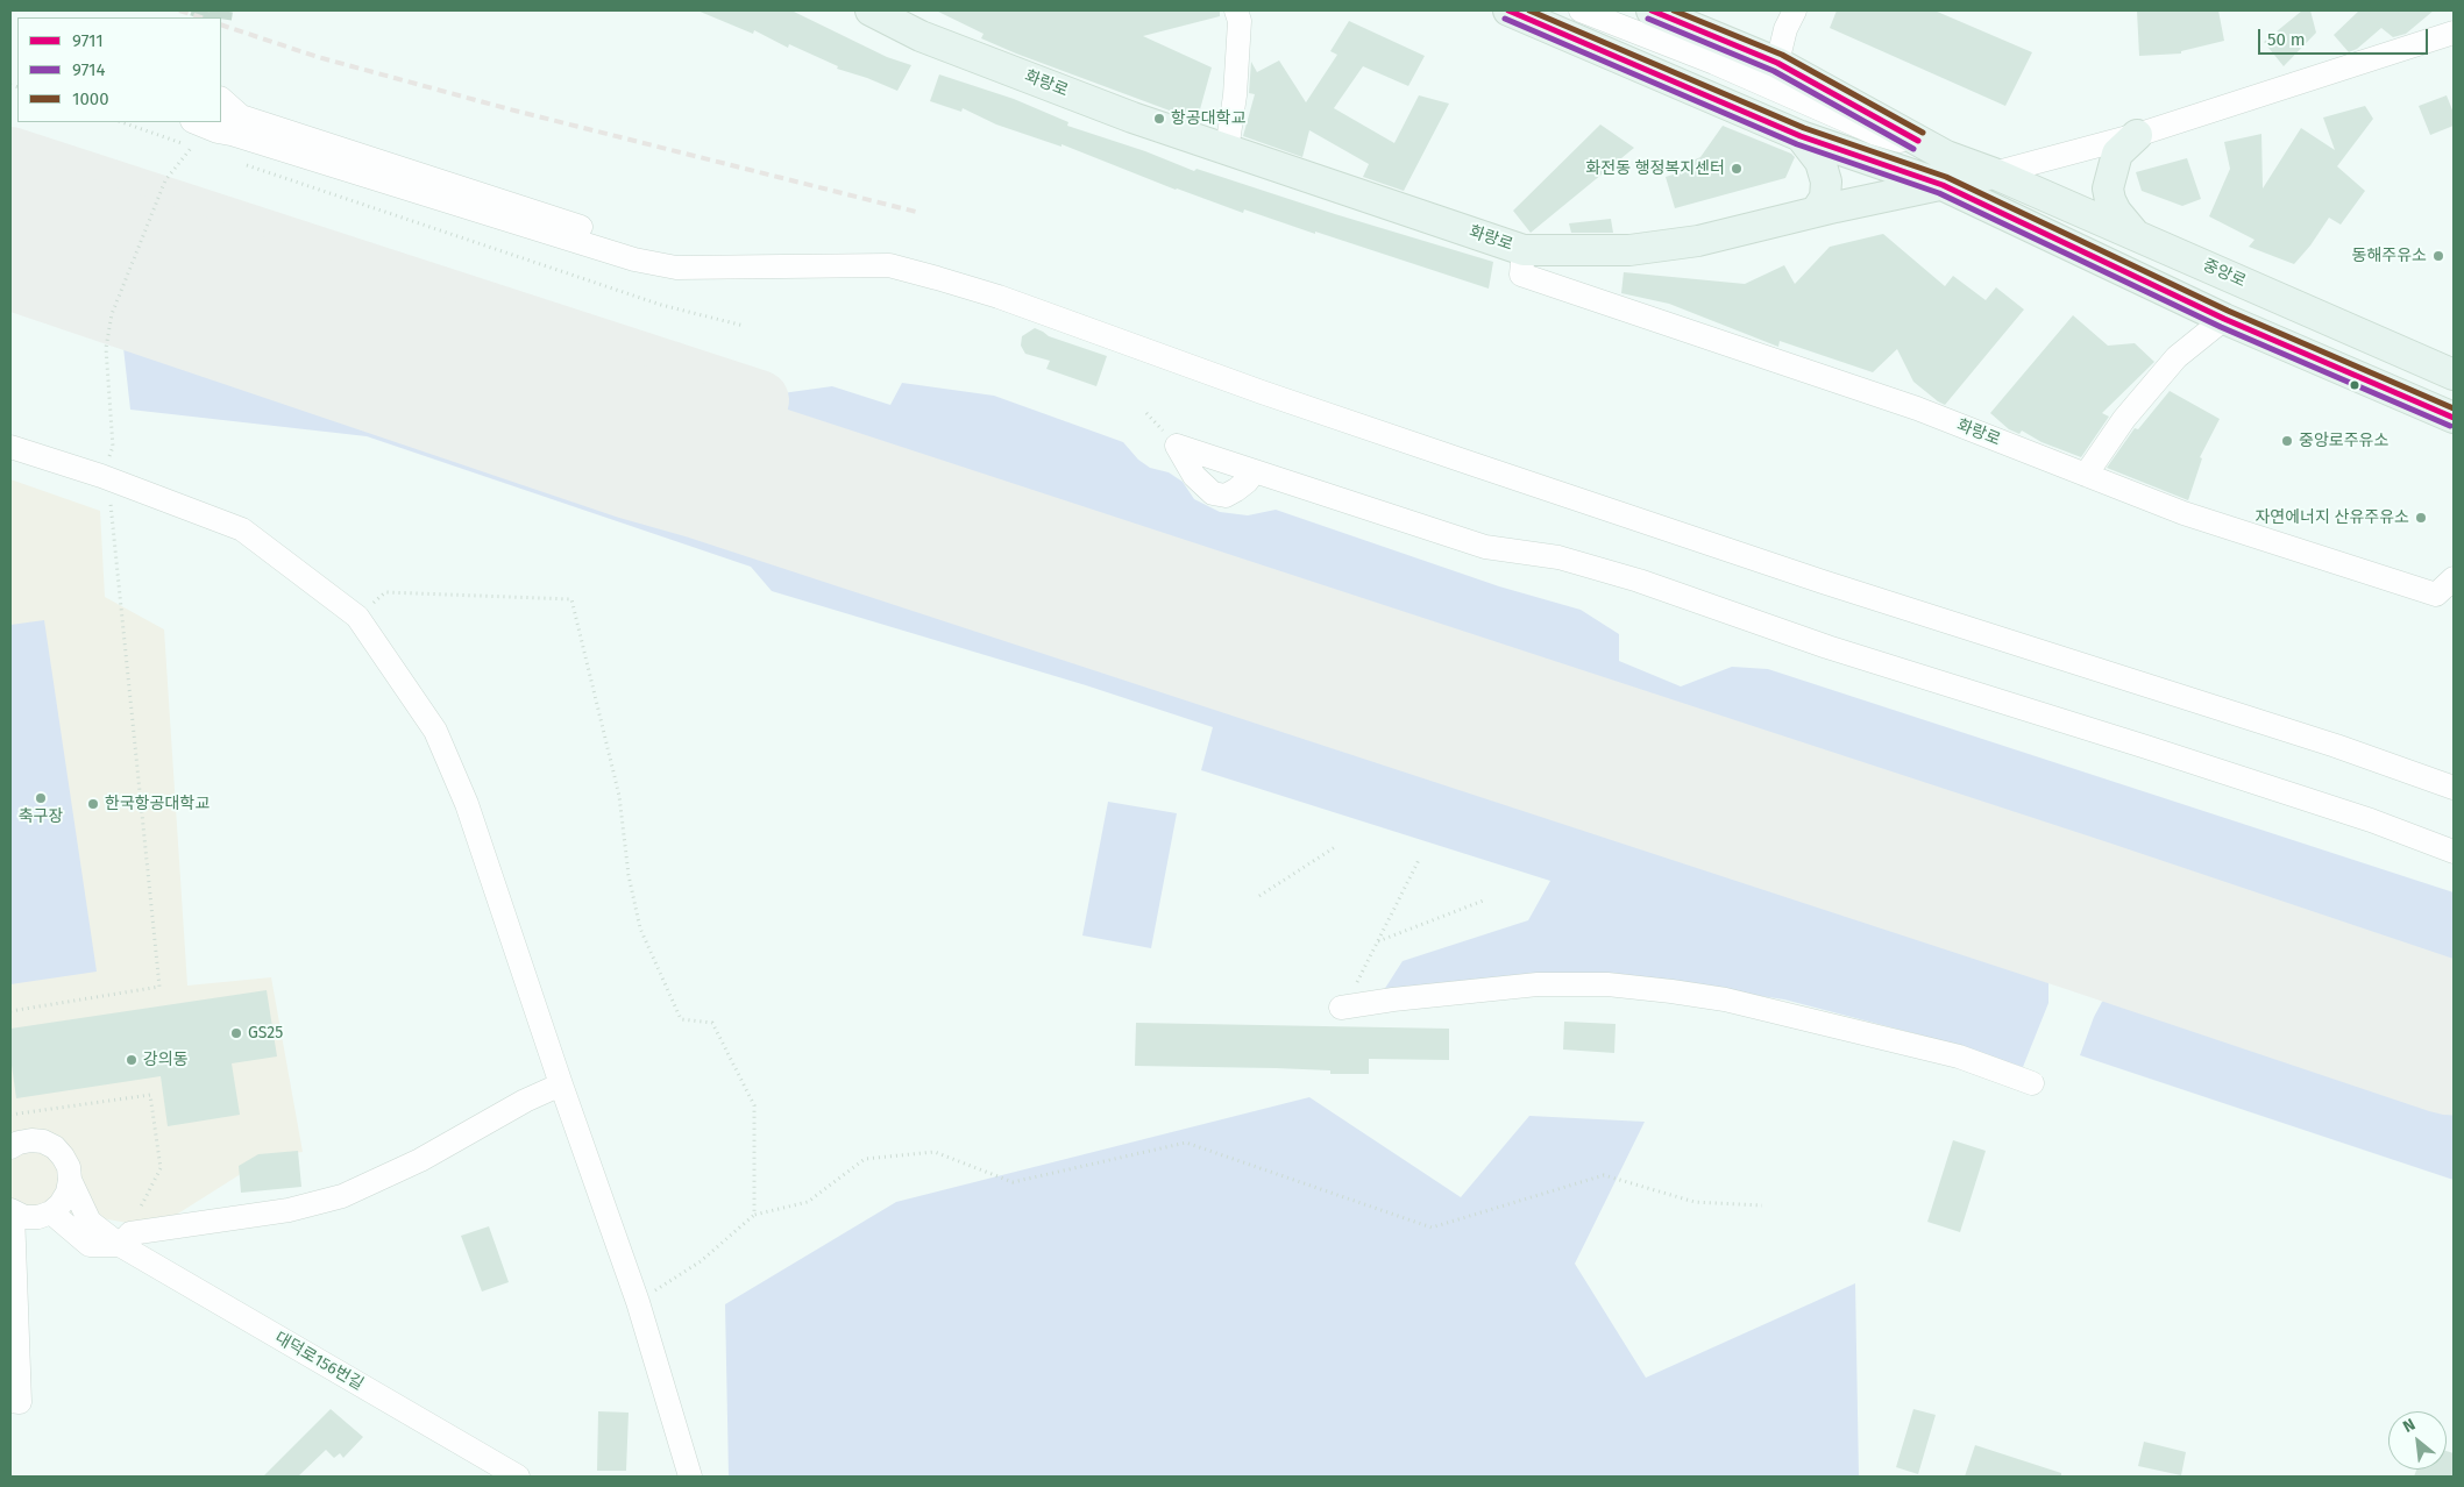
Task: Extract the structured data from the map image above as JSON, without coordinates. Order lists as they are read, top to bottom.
{
  "streets": {
    "main road": ["화랑로", "중앙로"],
    "street": ["대덕로156번길"]
  },
  "crossings": [
    ["화랑로", "중앙로"]
  ],
  "places": [
    "항공대학교",
    "화전동 행정복지센터",
    "동해주유소",
    "중앙로주유소",
    "자연에너지 산유주유소",
    "축구장",
    "한국항공대학교",
    "GS25",
    "강의동"
  ],
  "lines": ["transit line 9711", "transit line 1000", "transit line 9714"],
  "legend": ["9711", "9714", "1000"],
  "scale_bar": "50 m",
  "north": "top left"
}
